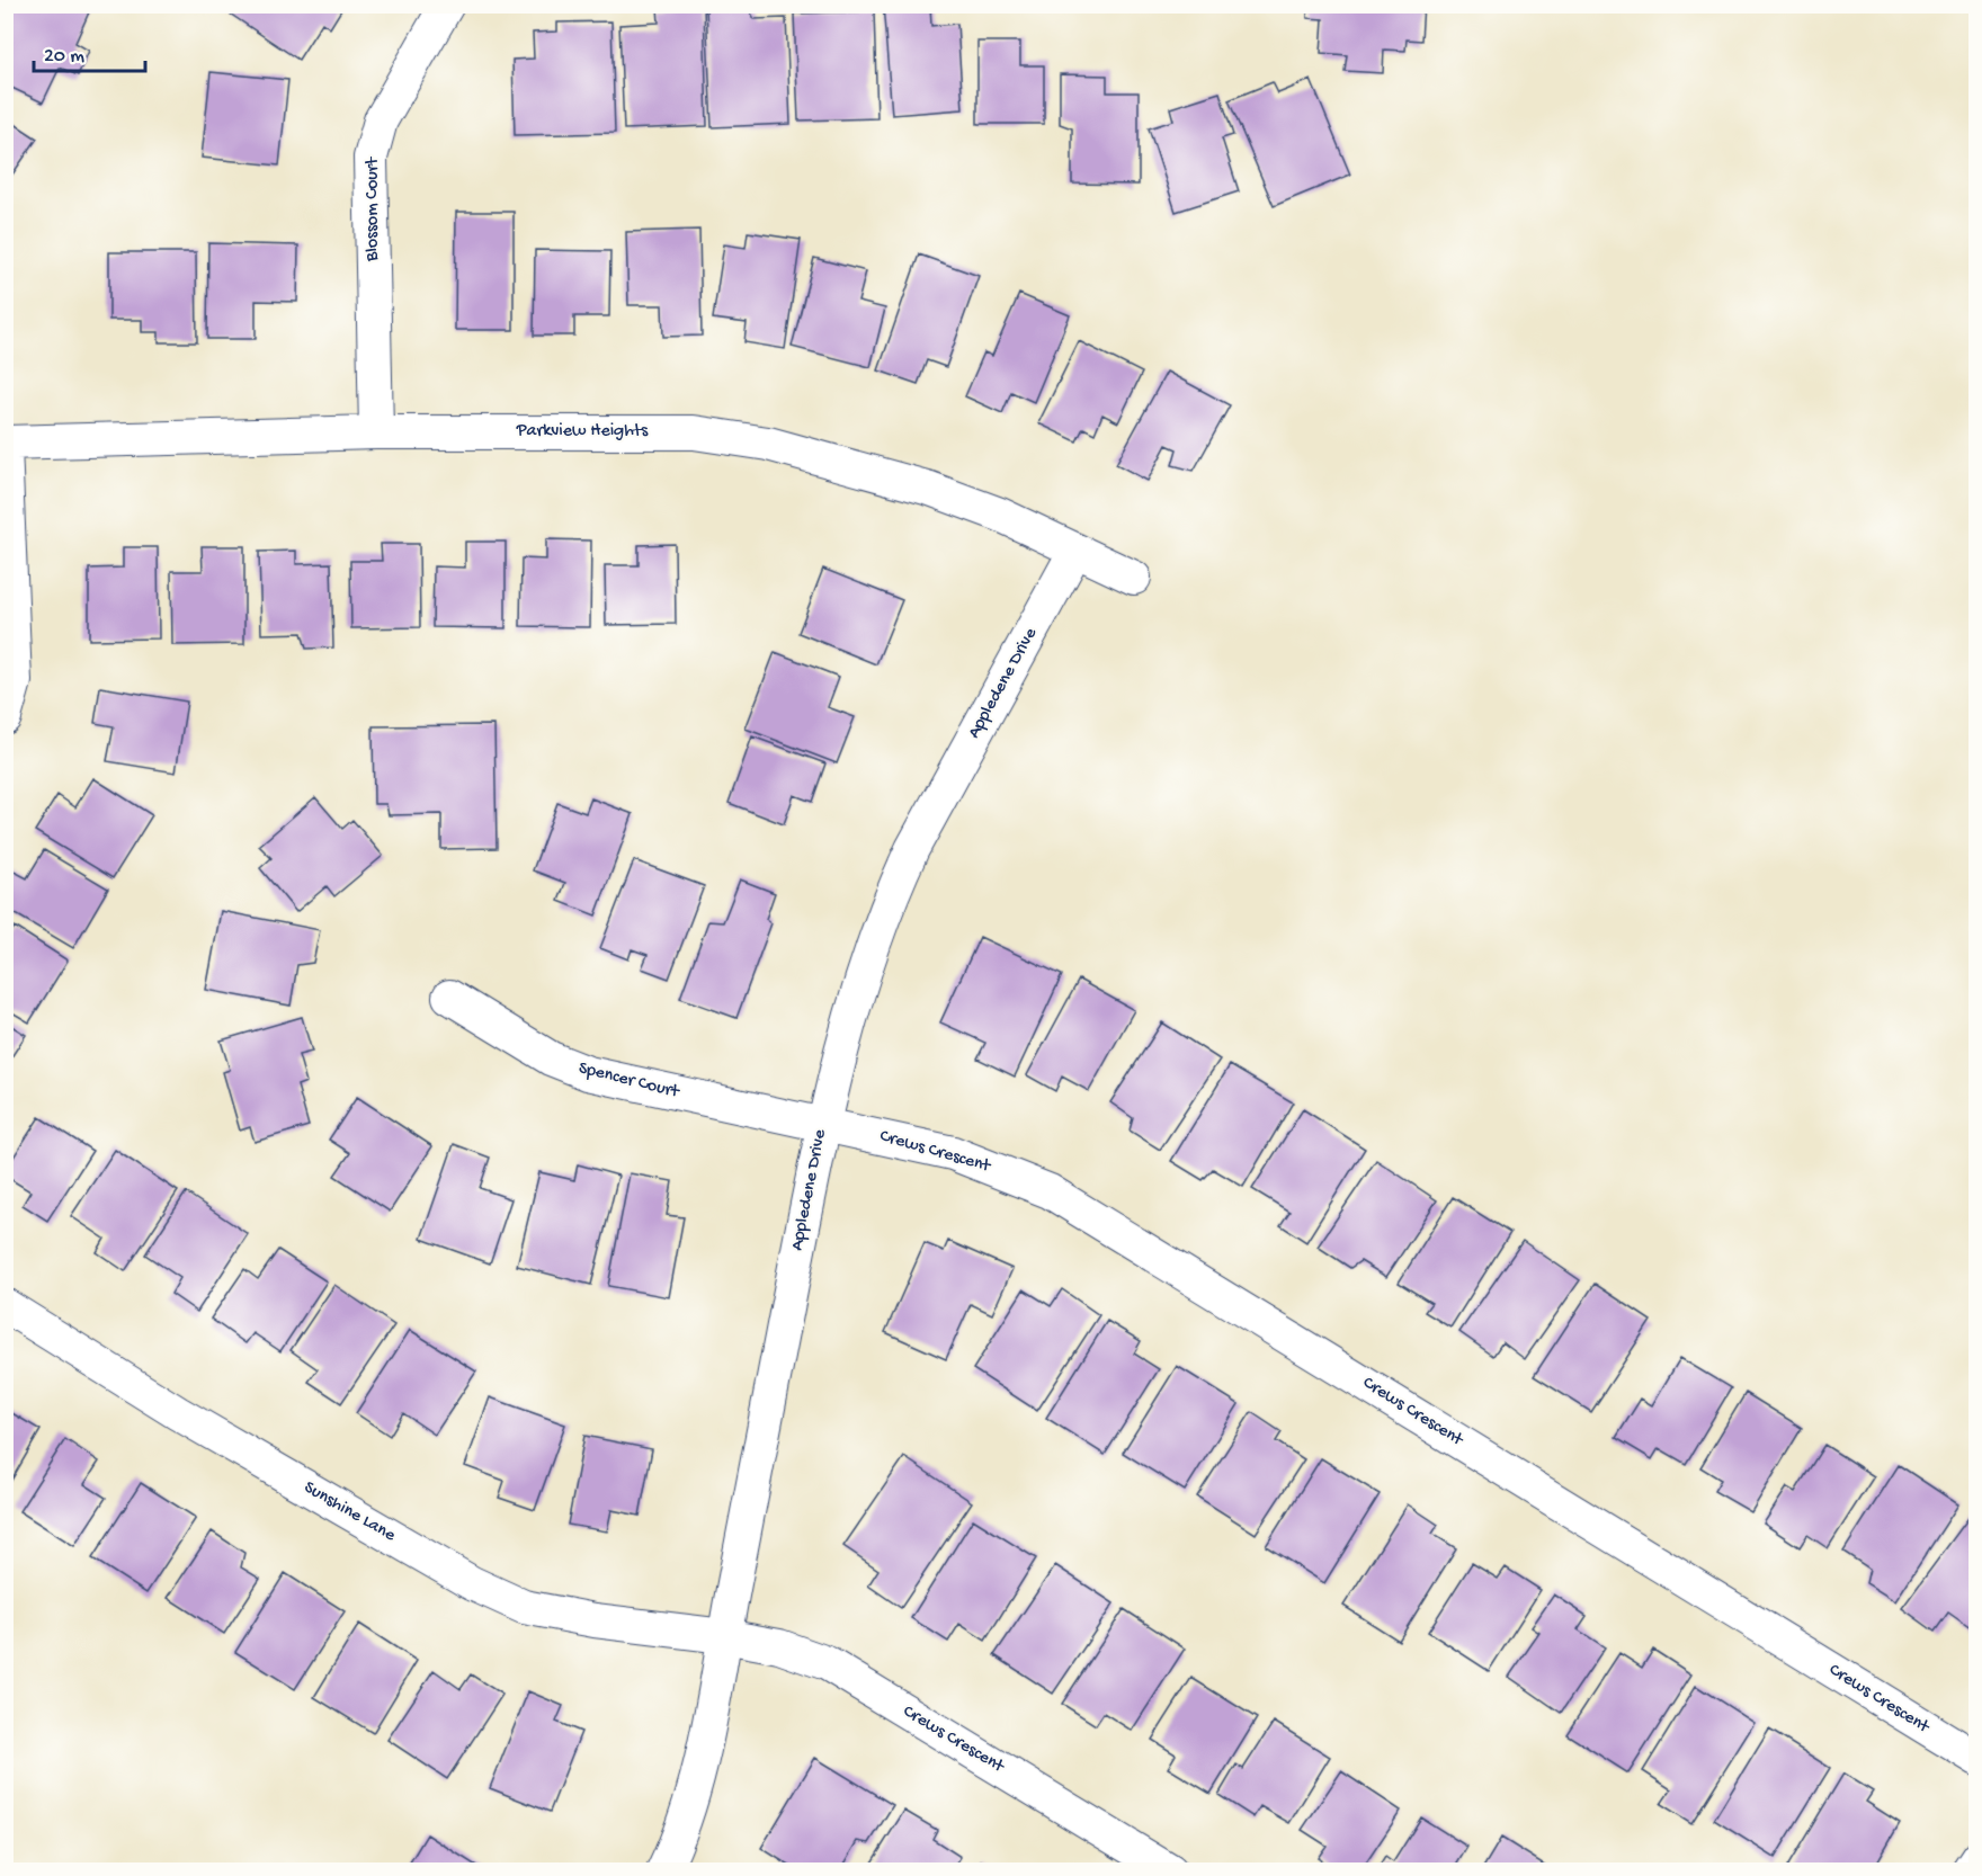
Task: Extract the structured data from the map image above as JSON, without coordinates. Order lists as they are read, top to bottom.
{
  "streets": {
    "street": [
      "Blossom Court",
      "Parkview Heights",
      "Appledene Drive",
      "Spencer Court",
      "Crews Crescent",
      "Sunshine Lane"
    ]
  },
  "crossings": [
    ["Blossom Court", "Parkview Heights"],
    ["Parkview Heights", "Appledene Drive"],
    ["Appledene Drive", "Spencer Court"],
    ["Appledene Drive", "Crews Crescent"],
    ["Appledene Drive", "Sunshine Lane"],
    ["Spencer Court", "Crews Crescent"],
    ["Crews Crescent", "Sunshine Lane"]
  ],
  "scale_bar": "20 m"
}
